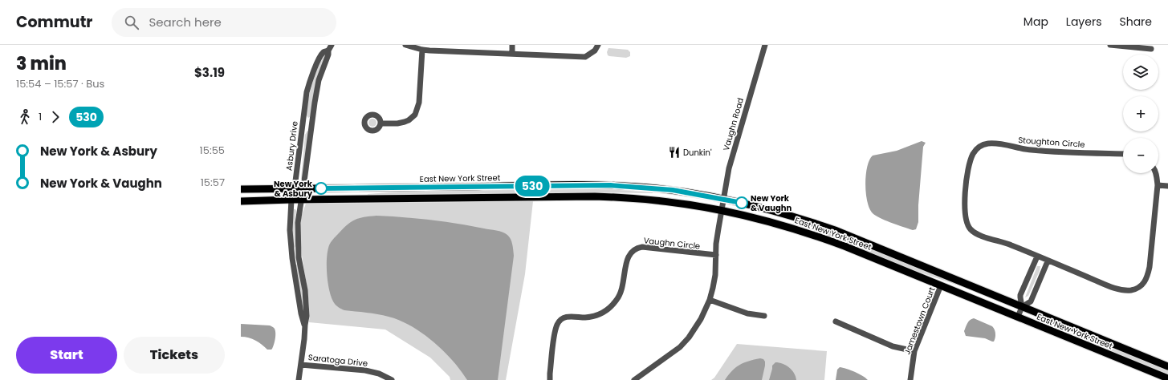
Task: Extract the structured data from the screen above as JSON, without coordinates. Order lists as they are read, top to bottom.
{
  "streets": {
    "main road": ["East New York Street"],
    "street": [
      "Vaughn Road",
      "Stoughton Circle",
      "Asbury Drive",
      "Vaughn Circle",
      "Jamestown Court",
      "Saratoga Drive"
    ]
  },
  "crossings": [
    ["Vaughn Road", "East New York Street"],
    ["Asbury Drive", "East New York Street"],
    ["Asbury Drive", "Saratoga Drive"],
    ["East New York Street", "Jamestown Court"]
  ],
  "places": {
    "restaurant": ["Dunkin'"],
    "other": ["New York & Asbury", "New York & Vaughn"]
  },
  "lines": ["bus line 530"],
  "page": {
    "header": "Commutr",
    "search": "Search here",
    "nav": ["Map", "Layers", "Share"],
    "heading": ["3 min", "15:54 – 15:57 · Bus", "$3.19"],
    "on_map": "530",
    "map_buttons": ["+", "−"],
    "legs": ["1", "530"],
    "list": [
      {
        "name": "New York & Asbury",
        "value": "15:55"
      },
      {
        "name": "New York & Vaughn",
        "value": "15:57"
      }
    ],
    "buttons": ["Start", "Tickets"]
  }
}
